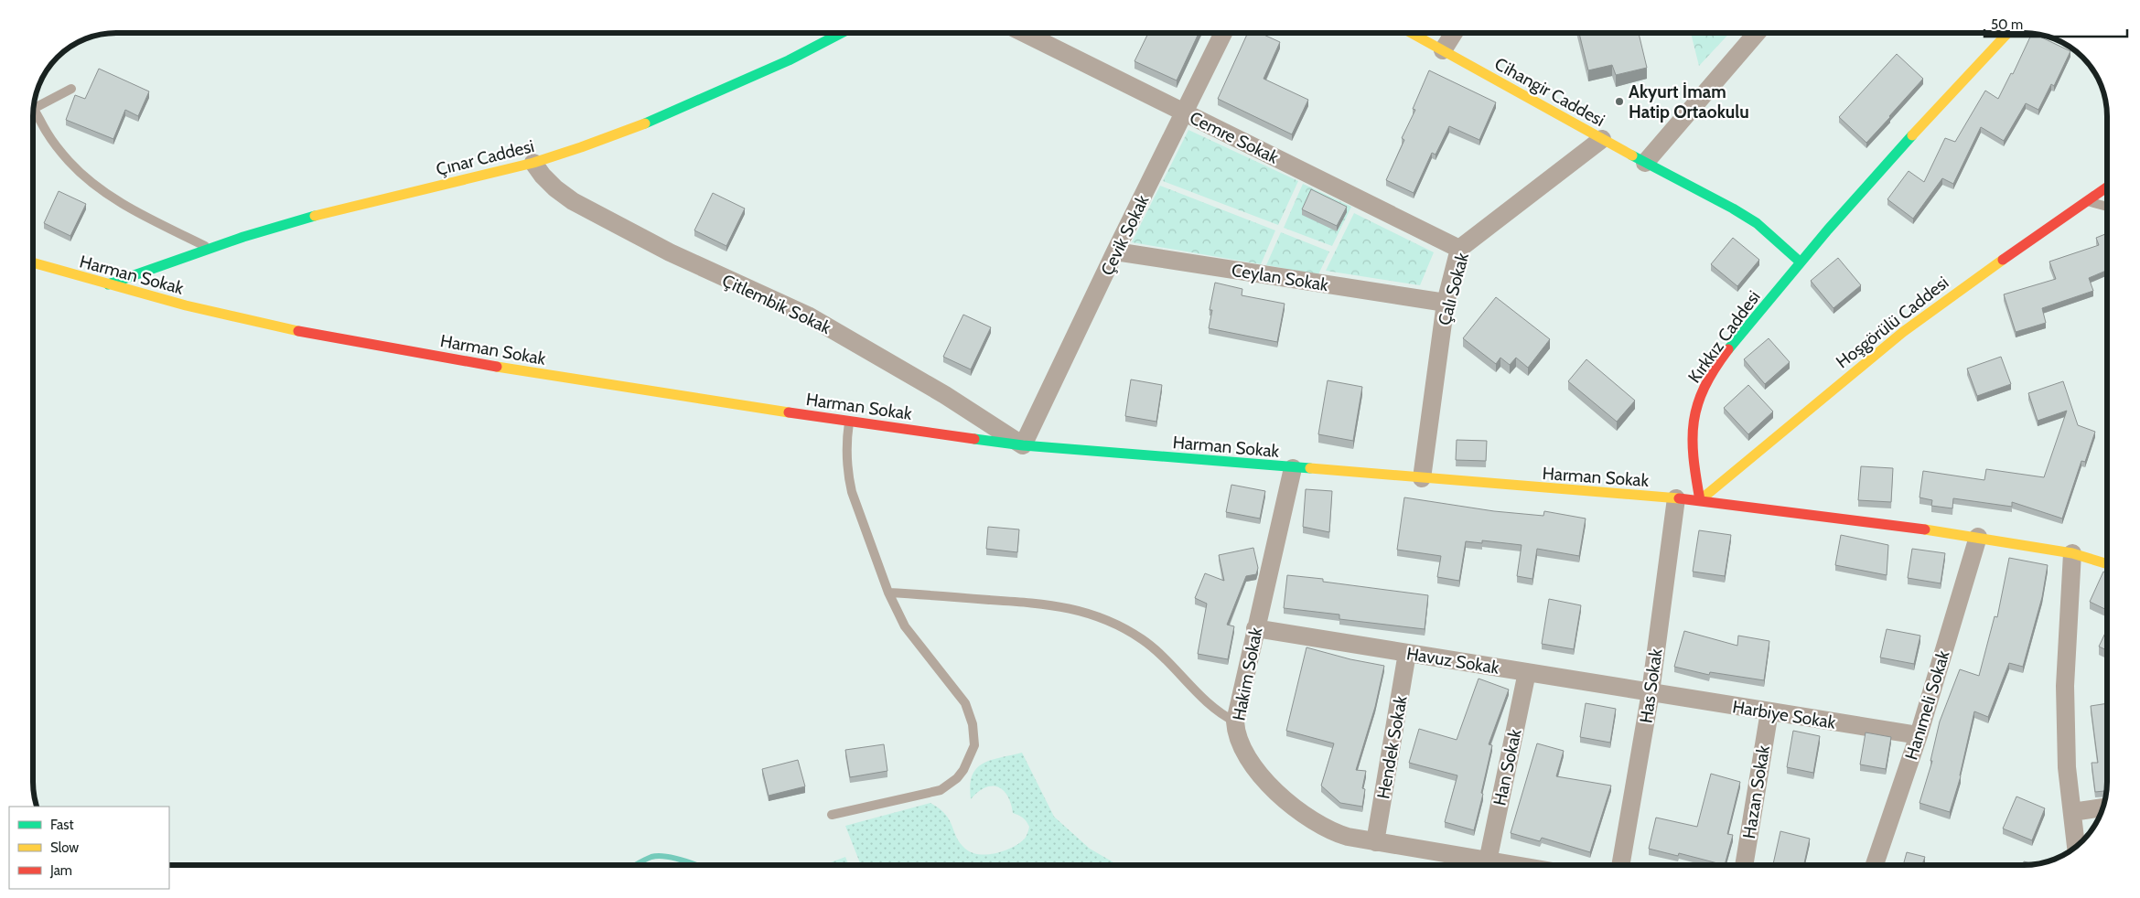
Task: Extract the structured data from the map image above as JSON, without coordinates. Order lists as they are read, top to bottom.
{
  "streets": {
    "street": [
      "Cihangir Caddesi",
      "Cemre Sokak",
      "Çınar Caddesi",
      "Çevik Sokak",
      "Harman Sokak",
      "Ceylan Sokak",
      "Çalı Sokak",
      "Çitlembik Sokak",
      "Hoşgörülü Caddesi",
      "Kırkkız Caddesi",
      "Havuz Sokak",
      "Hakim Sokak",
      "Has Sokak",
      "Hanımeli Sokak",
      "Harbiye Sokak",
      "Hendek Sokak",
      "Han Sokak",
      "Hazan Sokak"
    ]
  },
  "crossings": [
    ["Cihangir Caddesi", "Çalı Sokak"],
    ["Cihangir Caddesi", "Kırkkız Caddesi"],
    ["Cemre Sokak", "Çevik Sokak"],
    ["Cemre Sokak", "Çalı Sokak"],
    ["Çınar Caddesi", "Harman Sokak"],
    ["Çınar Caddesi", "Çitlembik Sokak"],
    ["Çevik Sokak", "Harman Sokak"],
    ["Çevik Sokak", "Ceylan Sokak"],
    ["Çevik Sokak", "Çitlembik Sokak"],
    ["Harman Sokak", "Çalı Sokak"],
    ["Harman Sokak", "Çitlembik Sokak"],
    ["Harman Sokak", "Hoşgörülü Caddesi"],
    ["Harman Sokak", "Kırkkız Caddesi"],
    ["Harman Sokak", "Hakim Sokak"],
    ["Harman Sokak", "Has Sokak"],
    ["Ceylan Sokak", "Çalı Sokak"],
    ["Hoşgörülü Caddesi", "Kırkkız Caddesi"],
    ["Havuz Sokak", "Hakim Sokak"],
    ["Havuz Sokak", "Has Sokak"],
    ["Havuz Sokak", "Harbiye Sokak"],
    ["Havuz Sokak", "Hendek Sokak"],
    ["Havuz Sokak", "Han Sokak"],
    ["Hakim Sokak", "Hendek Sokak"],
    ["Hakim Sokak", "Han Sokak"],
    ["Has Sokak", "Harbiye Sokak"],
    ["Hanımeli Sokak", "Harbiye Sokak"],
    ["Harbiye Sokak", "Hazan Sokak"]
  ],
  "places": ["Akyurt İmam Hatip Ortaokulu"],
  "legend": ["Fast", "Slow", "Jam"],
  "scale_bar": "50 m"
}
